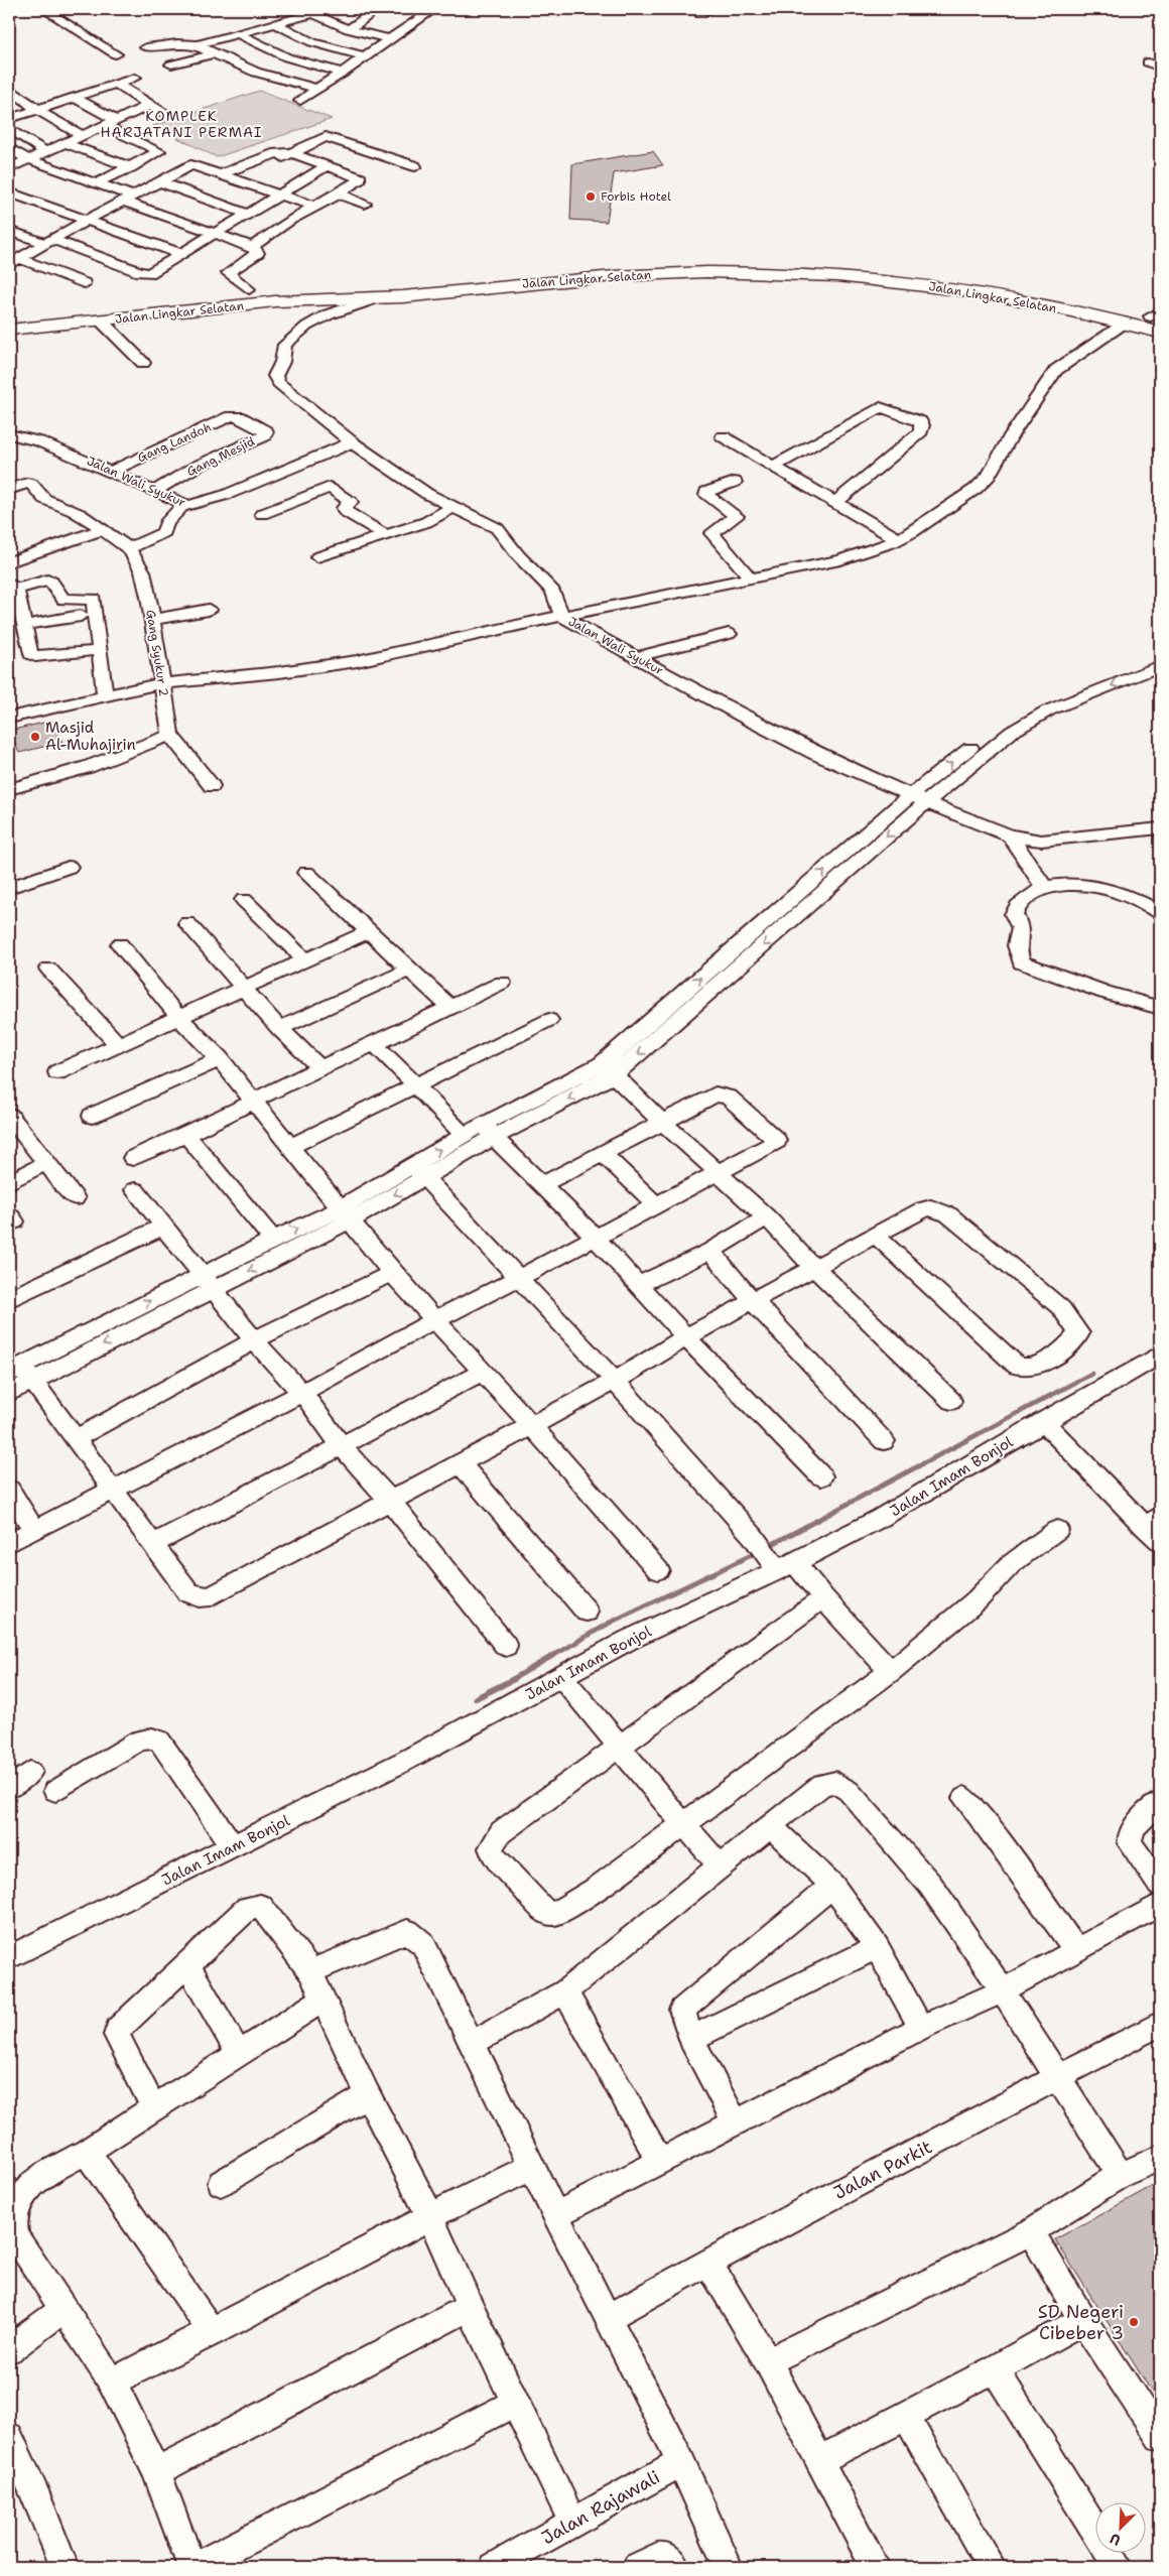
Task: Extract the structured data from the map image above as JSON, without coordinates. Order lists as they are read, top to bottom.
{
  "streets": {
    "highway": ["Jalan Lingkar Selatan"],
    "street": [
      "Gang Landoh",
      "Gang Mesjid",
      "Jalan Wali Syukur",
      "Gang Syukur 2",
      "Jalan Imam Bonjol",
      "Jalan Parkit",
      "Jalan Rajawali"
    ]
  },
  "crossings": [
    ["Gang Landoh", "Gang Mesjid"],
    ["Gang Landoh", "Jalan Wali Syukur"],
    ["Gang Mesjid", "Jalan Wali Syukur"]
  ],
  "districts": ["KOMPLEK HARJATANI PERMAI"],
  "places": ["Forbis Hotel", "Masjid Al-Muhajirin", "SD Negeri Cibeber 3"],
  "north": "bottom left"
}
